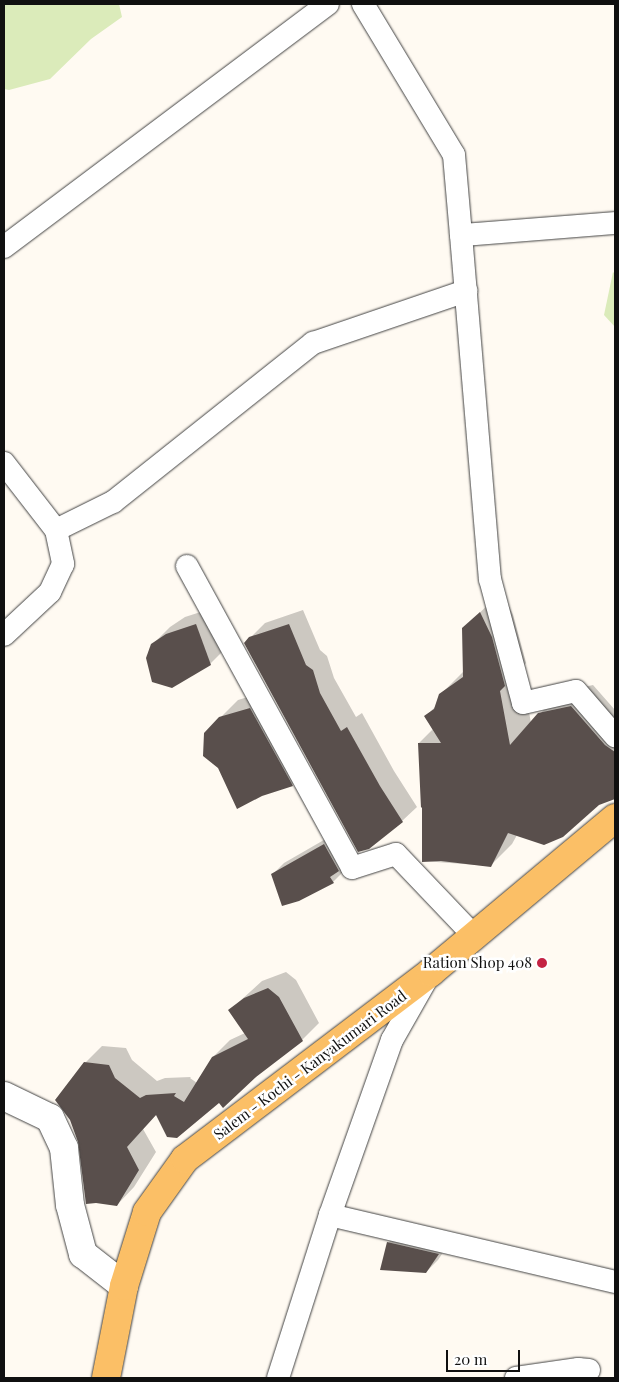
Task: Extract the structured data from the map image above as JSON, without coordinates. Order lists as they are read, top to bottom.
{
  "streets": {
    "main road": ["Salem - Kochi - Kanyakumari Road"]
  },
  "places": ["Ration Shop 408"],
  "scale_bar": "20 m"
}
